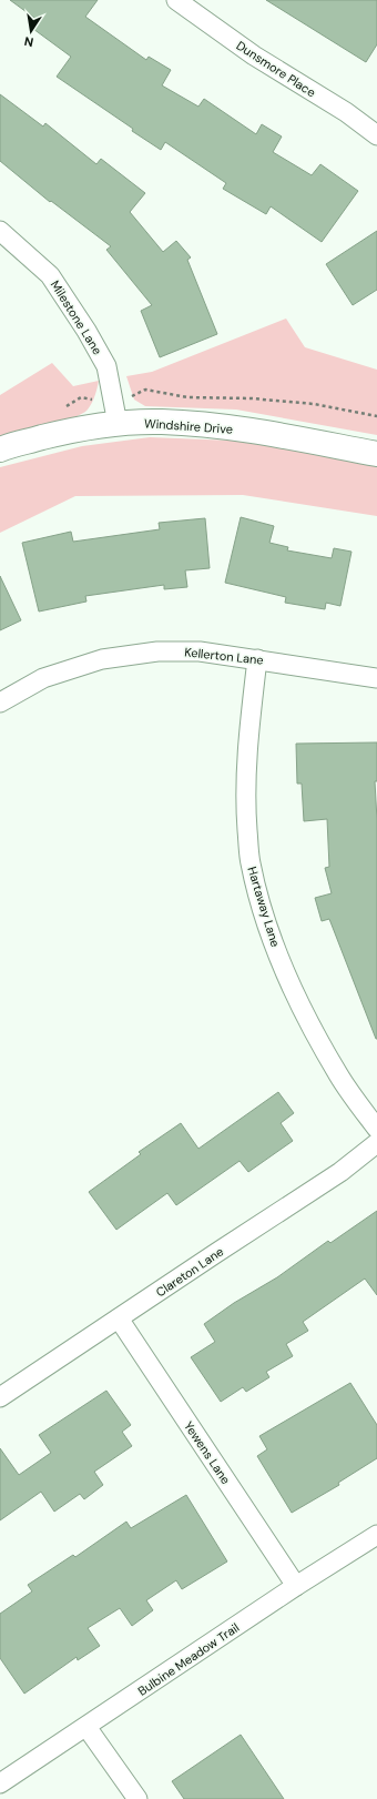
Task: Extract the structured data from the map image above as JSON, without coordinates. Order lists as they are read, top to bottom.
{
  "streets": {
    "street": [
      "Dunsmore Place",
      "Milestone Lane",
      "Windshire Drive",
      "Kellerton Lane",
      "Hartaway Lane",
      "Clareton Lane",
      "Yewens Lane",
      "Bulbine Meadow Trail"
    ]
  },
  "crossings": [
    ["Milestone Lane", "Windshire Drive"],
    ["Kellerton Lane", "Hartaway Lane"],
    ["Clareton Lane", "Yewens Lane"],
    ["Yewens Lane", "Bulbine Meadow Trail"]
  ],
  "north": "bottom"
}
